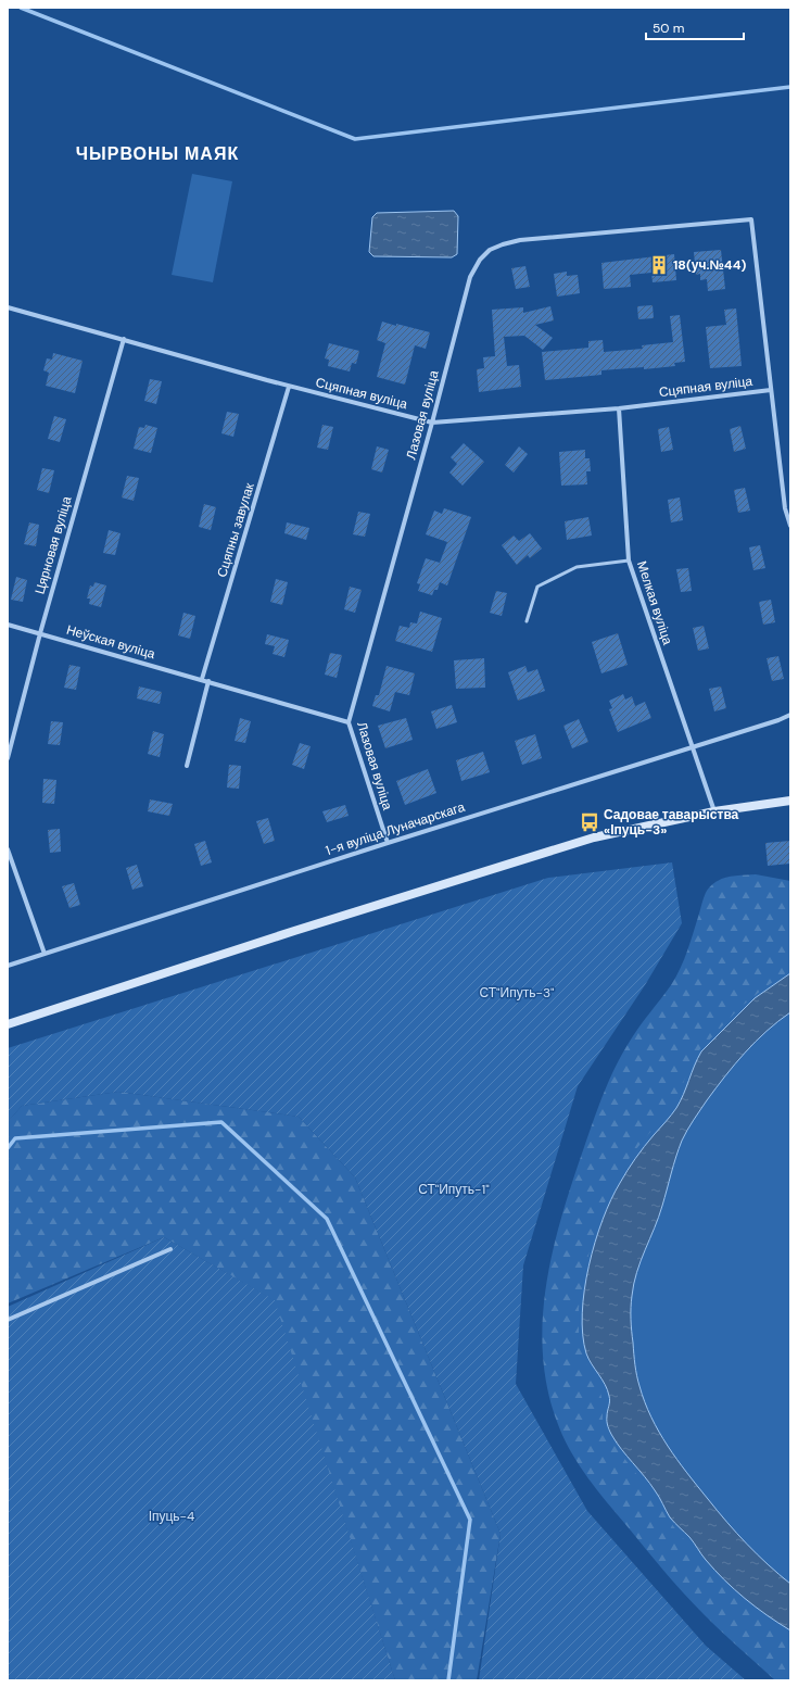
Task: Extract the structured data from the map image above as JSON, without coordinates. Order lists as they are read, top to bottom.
{
  "streets": {
    "street": [
      "Сцяпная вуліца",
      "Лазовая вуліца",
      "Сцяпны завулак",
      "Цярновая вуліца",
      "Мелкая вуліца",
      "Неўская вуліца",
      "1-я вуліца Луначарскага"
    ]
  },
  "crossings": [
    ["Сцяпная вуліца", "Лазовая вуліца"],
    ["Сцяпная вуліца", "Сцяпны завулак"],
    ["Сцяпная вуліца", "Цярновая вуліца"],
    ["Сцяпная вуліца", "Мелкая вуліца"],
    ["Лазовая вуліца", "Неўская вуліца"],
    ["Лазовая вуліца", "1-я вуліца Луначарскага"],
    ["Сцяпны завулак", "Неўская вуліца"],
    ["Цярновая вуліца", "Неўская вуліца"],
    ["Мелкая вуліца", "1-я вуліца Луначарскага"]
  ],
  "districts": ["ЧЫРВОНЫ МАЯК"],
  "parks": ["СТ\"Ипуть-3\"", "СТ\"Ипуть-1\"", "Іпуць-4"],
  "places": {
    "building": ["18(уч.№44)"],
    "bus stop": ["Садовае таварыства «Іпуць-3»"]
  },
  "scale_bar": "50 m"
}
